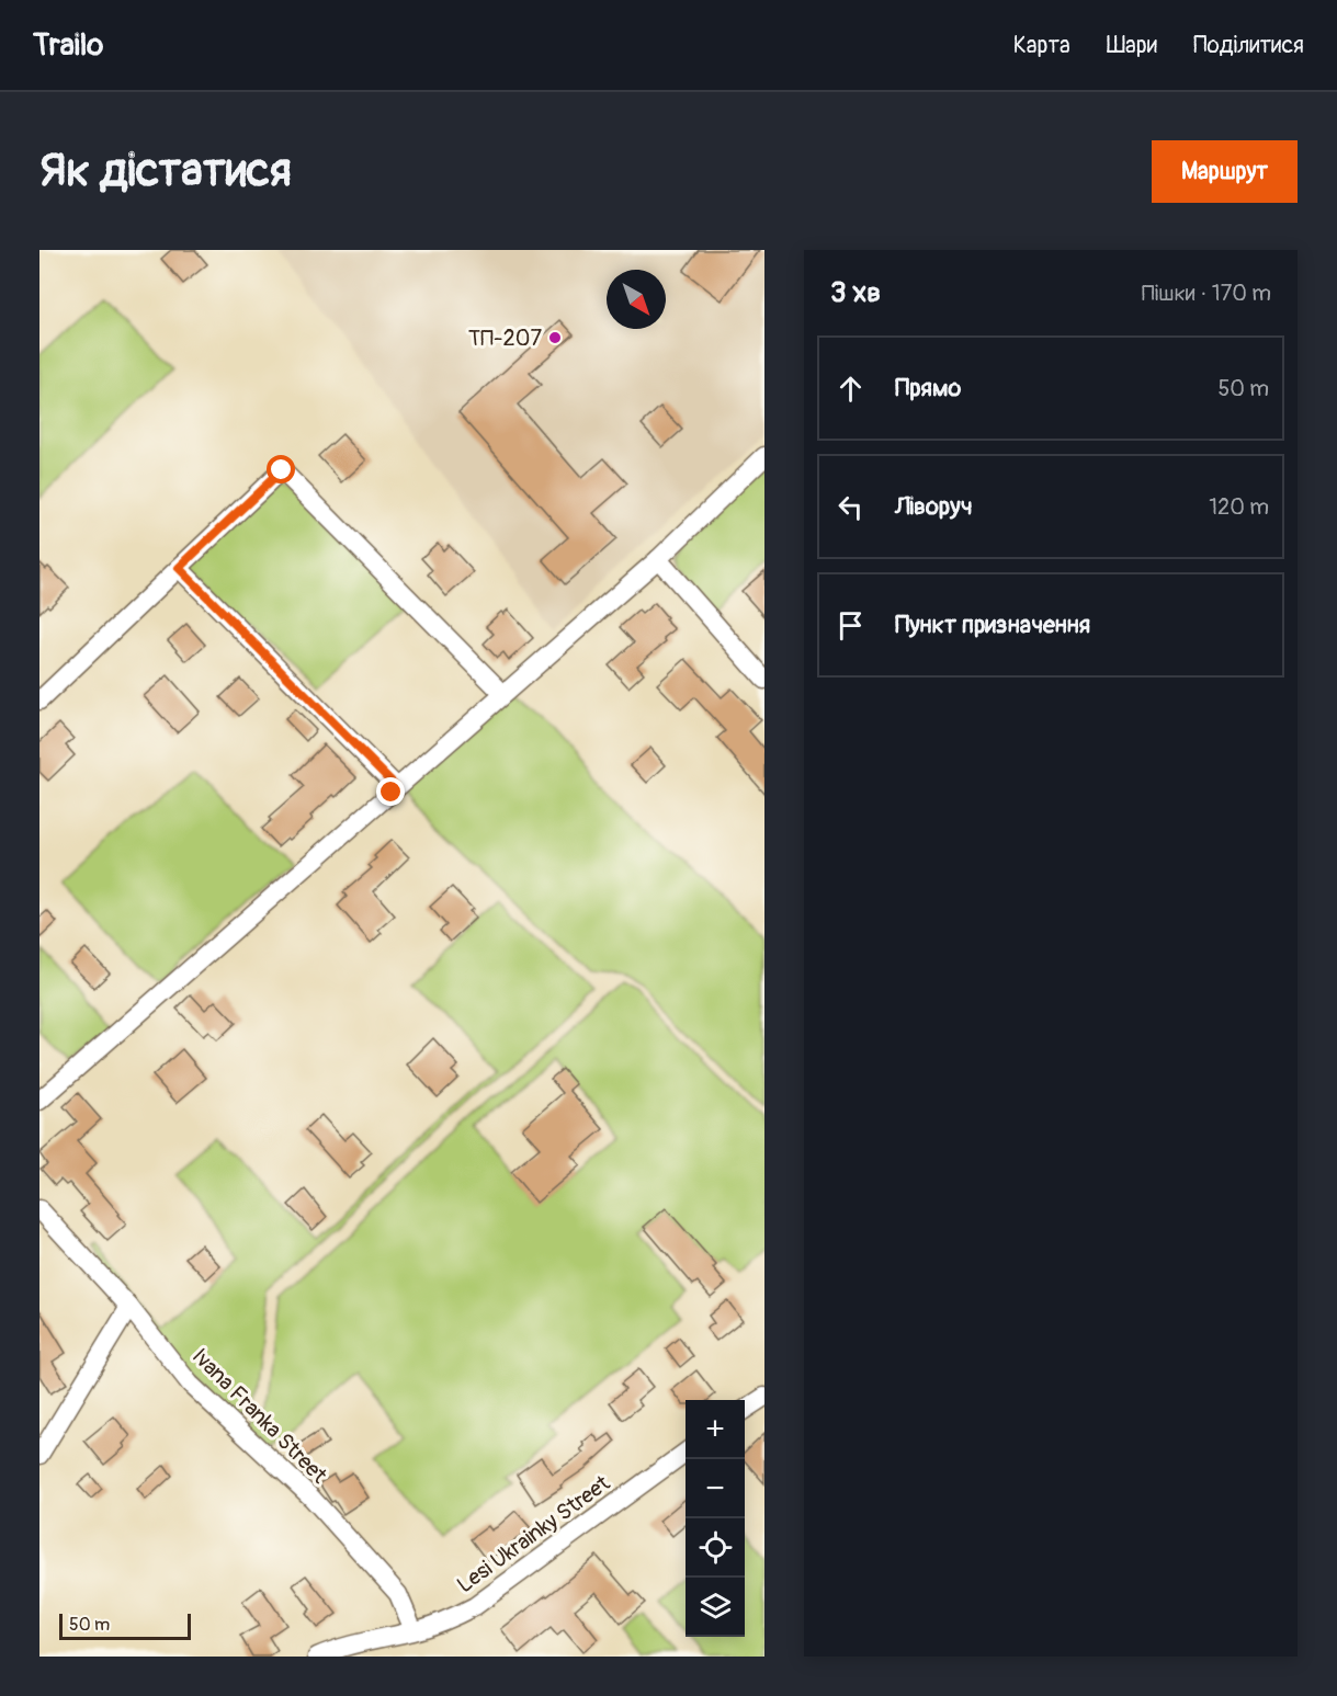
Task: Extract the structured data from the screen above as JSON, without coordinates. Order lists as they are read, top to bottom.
{
  "streets": {
    "street": ["Ivana Franka Street", "Lesi Ukrainky Street"]
  },
  "crossings": [
    ["Ivana Franka Street", "Lesi Ukrainky Street"]
  ],
  "places": ["ТП-207"],
  "scale_bar": "50 m",
  "north": "bottom right",
  "page": {
    "header": "Trailo",
    "nav": ["Карта", "Шари", "Поділитися"],
    "buttons": "Маршрут",
    "title": "Як дістатися",
    "heading": ["3 хв", "Пішки · 170 m"],
    "list": [
      ["Прямо", "50 m"],
      ["Ліворуч", "120 m"],
      "Пункт призначення"
    ],
    "map_buttons": ["+", "−"],
    "scale": "50 m"
  }
}
